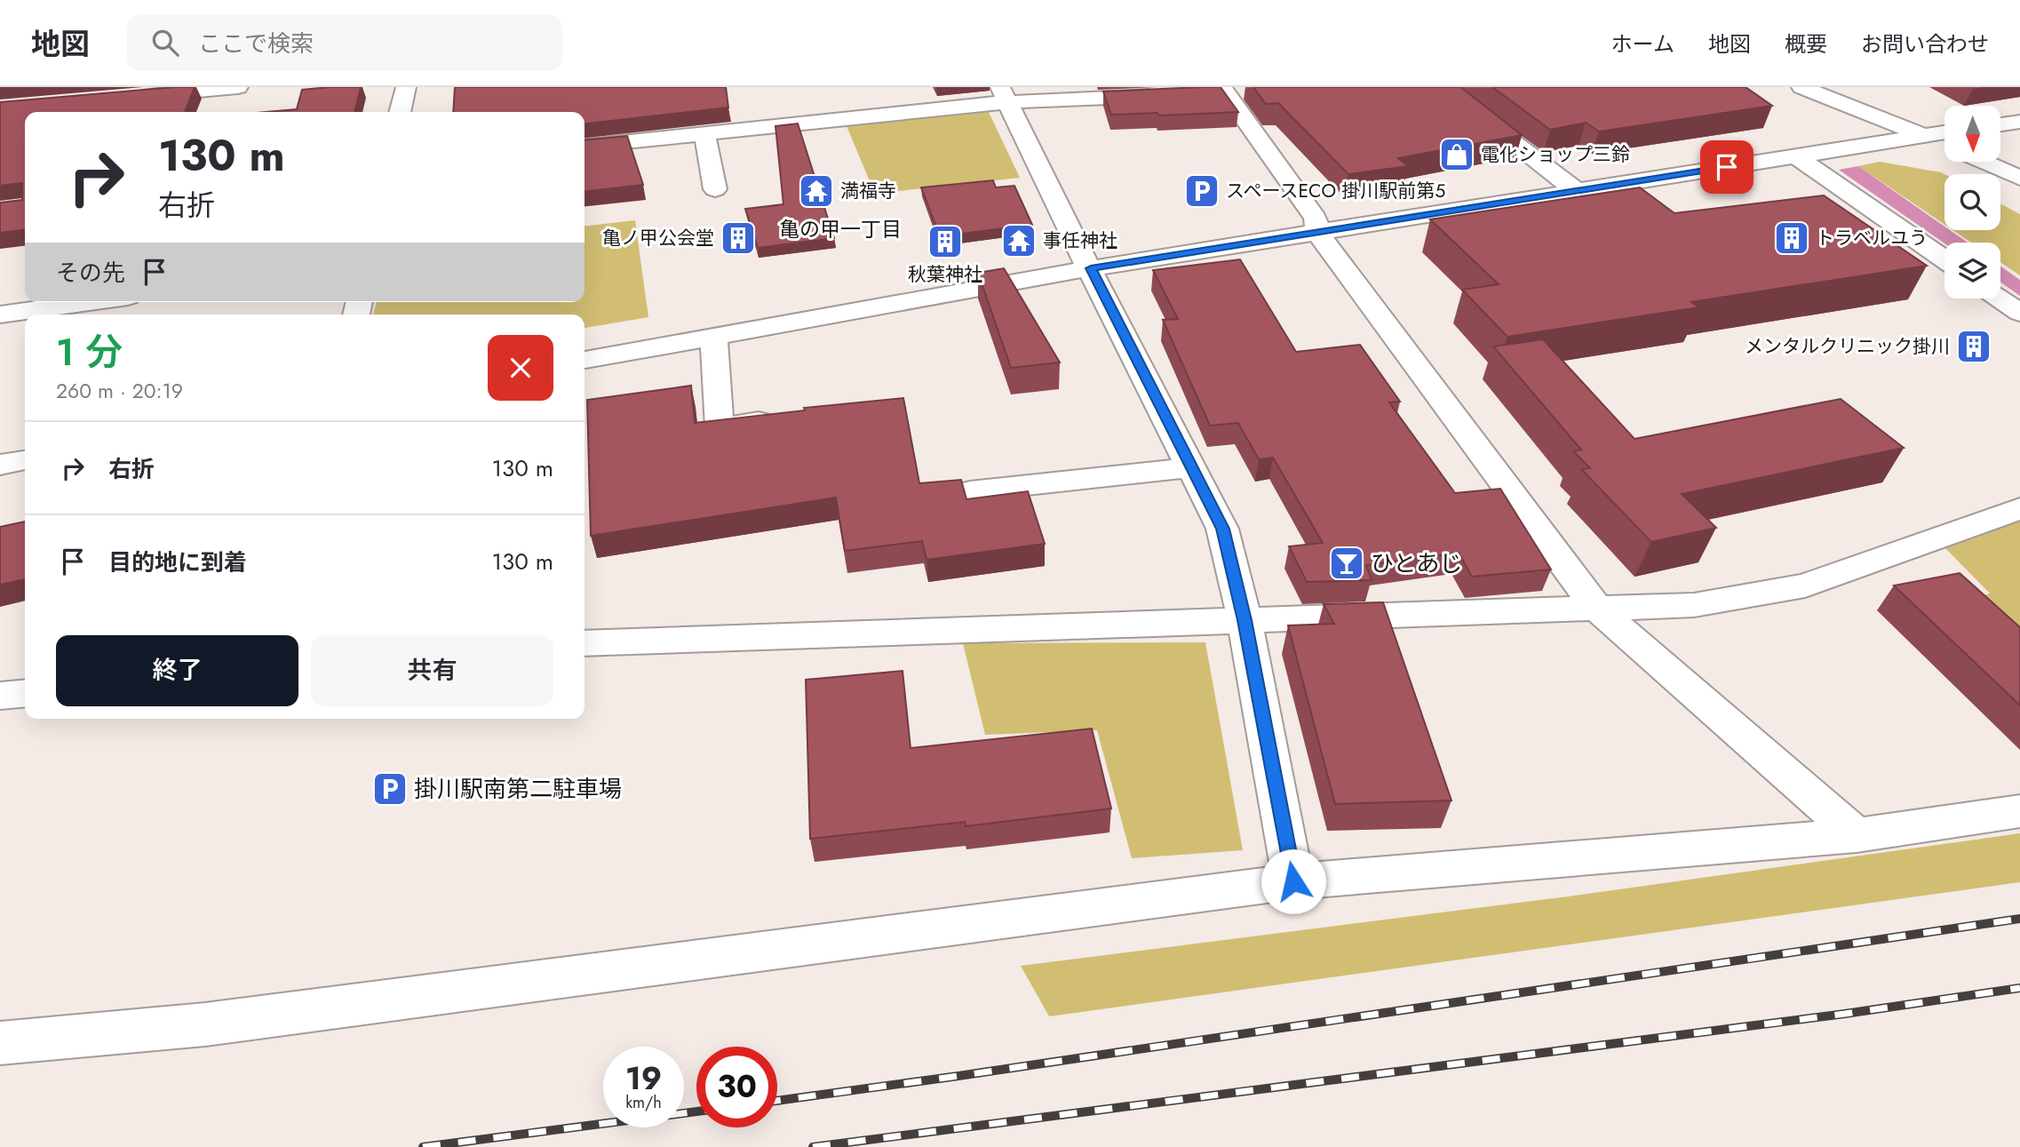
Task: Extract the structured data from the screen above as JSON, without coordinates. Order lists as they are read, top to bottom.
{
  "districts": ["亀の甲一丁目"],
  "places": {
    "shop": ["電化ショップ三鈴"],
    "temple": ["満福寺", "事任神社"],
    "parking": ["スペースECO 掛川駅前第５", "掛川駅南第二駐車場"],
    "building": [
      "亀ノ甲公会堂",
      "トラベルユう",
      "秋葉神社",
      "メンタルクリニック掛川"
    ],
    "bar": ["ひとあじ"]
  },
  "north": "bottom",
  "page": {
    "header": "地図",
    "search": "ここで検索",
    "nav": [
      "ホーム",
      "地図",
      "概要",
      "お問い合わせ"
    ],
    "turn": ["130 m", "右折"],
    "then": "その先",
    "heading": ["1 分", "260 m · 20:19"],
    "list": [
      {
        "name": "右折",
        "value": "130 m"
      },
      {
        "name": "目的地に到着",
        "value": "130 m"
      }
    ],
    "buttons": ["終了", "共有"],
    "speed": "19 km/h",
    "limit": "30"
  }
}
